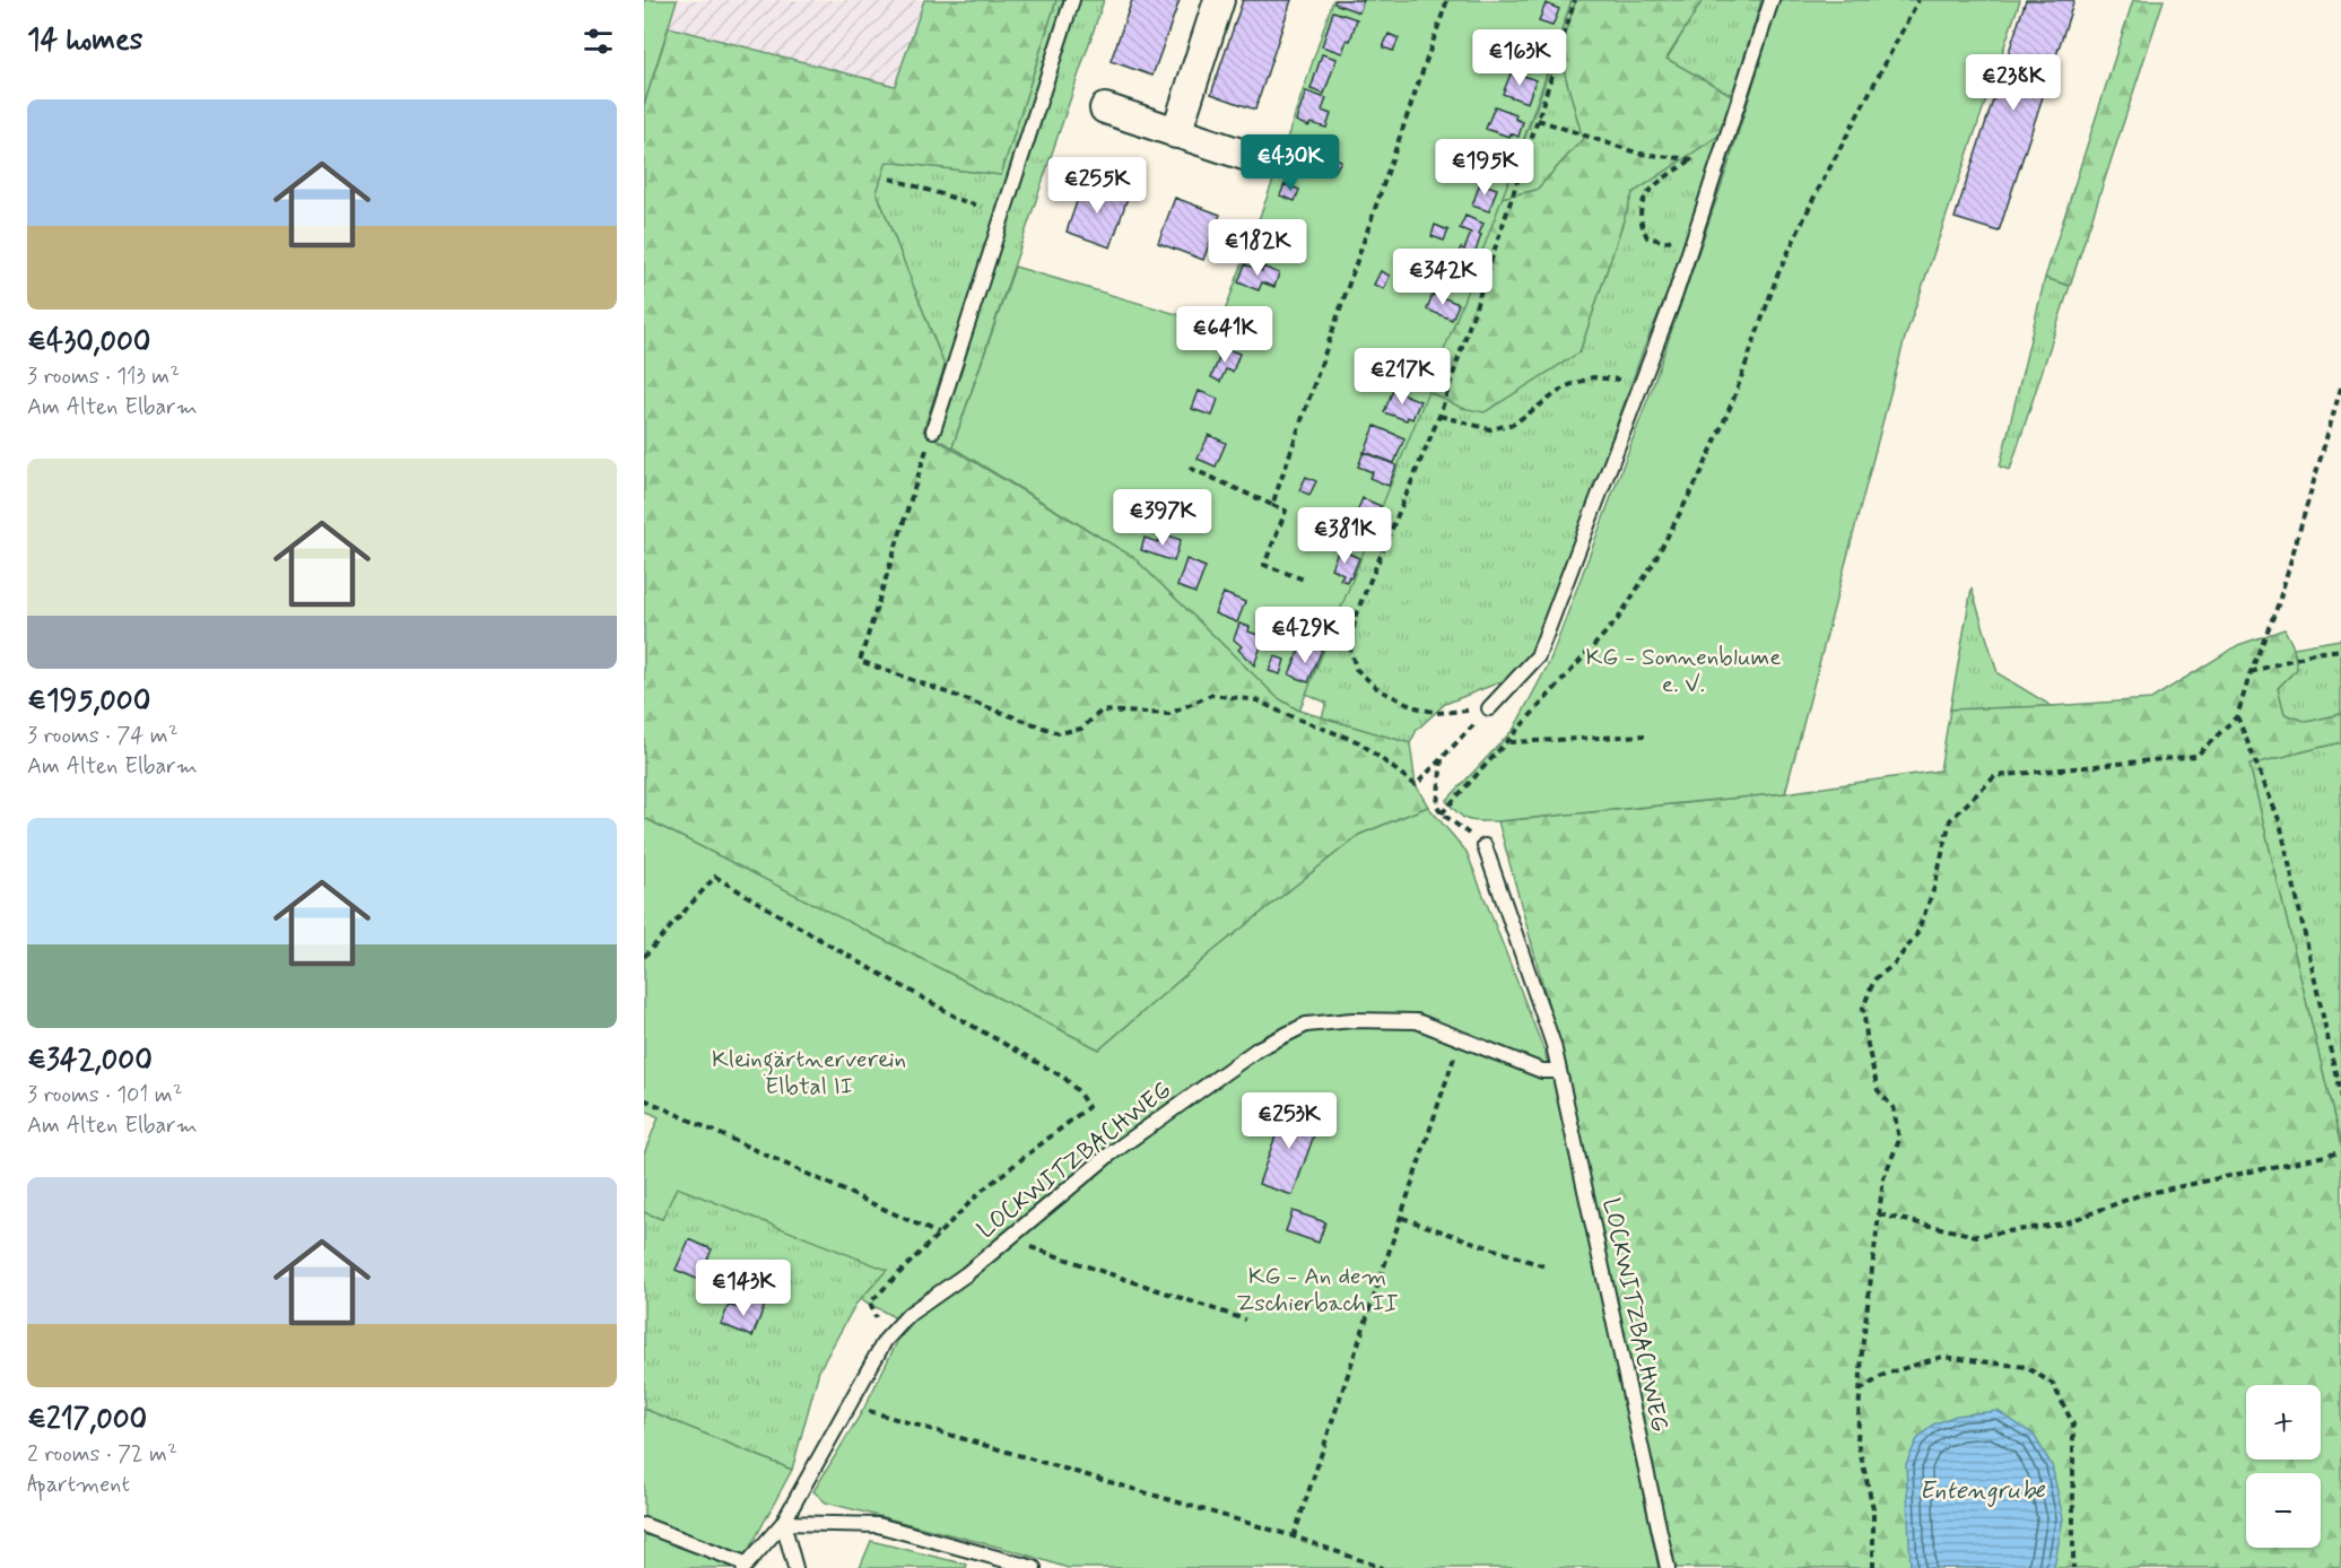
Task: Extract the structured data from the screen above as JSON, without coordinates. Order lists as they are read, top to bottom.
{
  "streets": {
    "lane": ["LOCKWITZBACHWEG"]
  },
  "water": ["Entengrube"],
  "parks": ["KG - Sonnenblume e. V.", "Kleingärtnerverein Elbtal II", "KG - An dem Zschierbach II"],
  "page": {
    "heading": "14 homes",
    "price": [
      "€163K",
      "€238K",
      "€430K",
      "€195K",
      "€255K",
      "€182K",
      "€342K",
      "€641K",
      "€217K",
      "€397K",
      "€381K",
      "€429K",
      "€253K",
      "€143K"
    ],
    "list": [
      {
        "name": "€430,000",
        "note": "3 rooms · 113 m² · Am Alten Elbarm"
      },
      {
        "name": "€195,000",
        "note": "3 rooms · 74 m² · Am Alten Elbarm"
      },
      {
        "name": "€342,000",
        "note": "3 rooms · 101 m² · Am Alten Elbarm"
      },
      {
        "name": "€217,000",
        "note": "2 rooms · 72 m² · Apartment"
      }
    ],
    "map_buttons": ["+", "−"]
  }
}
